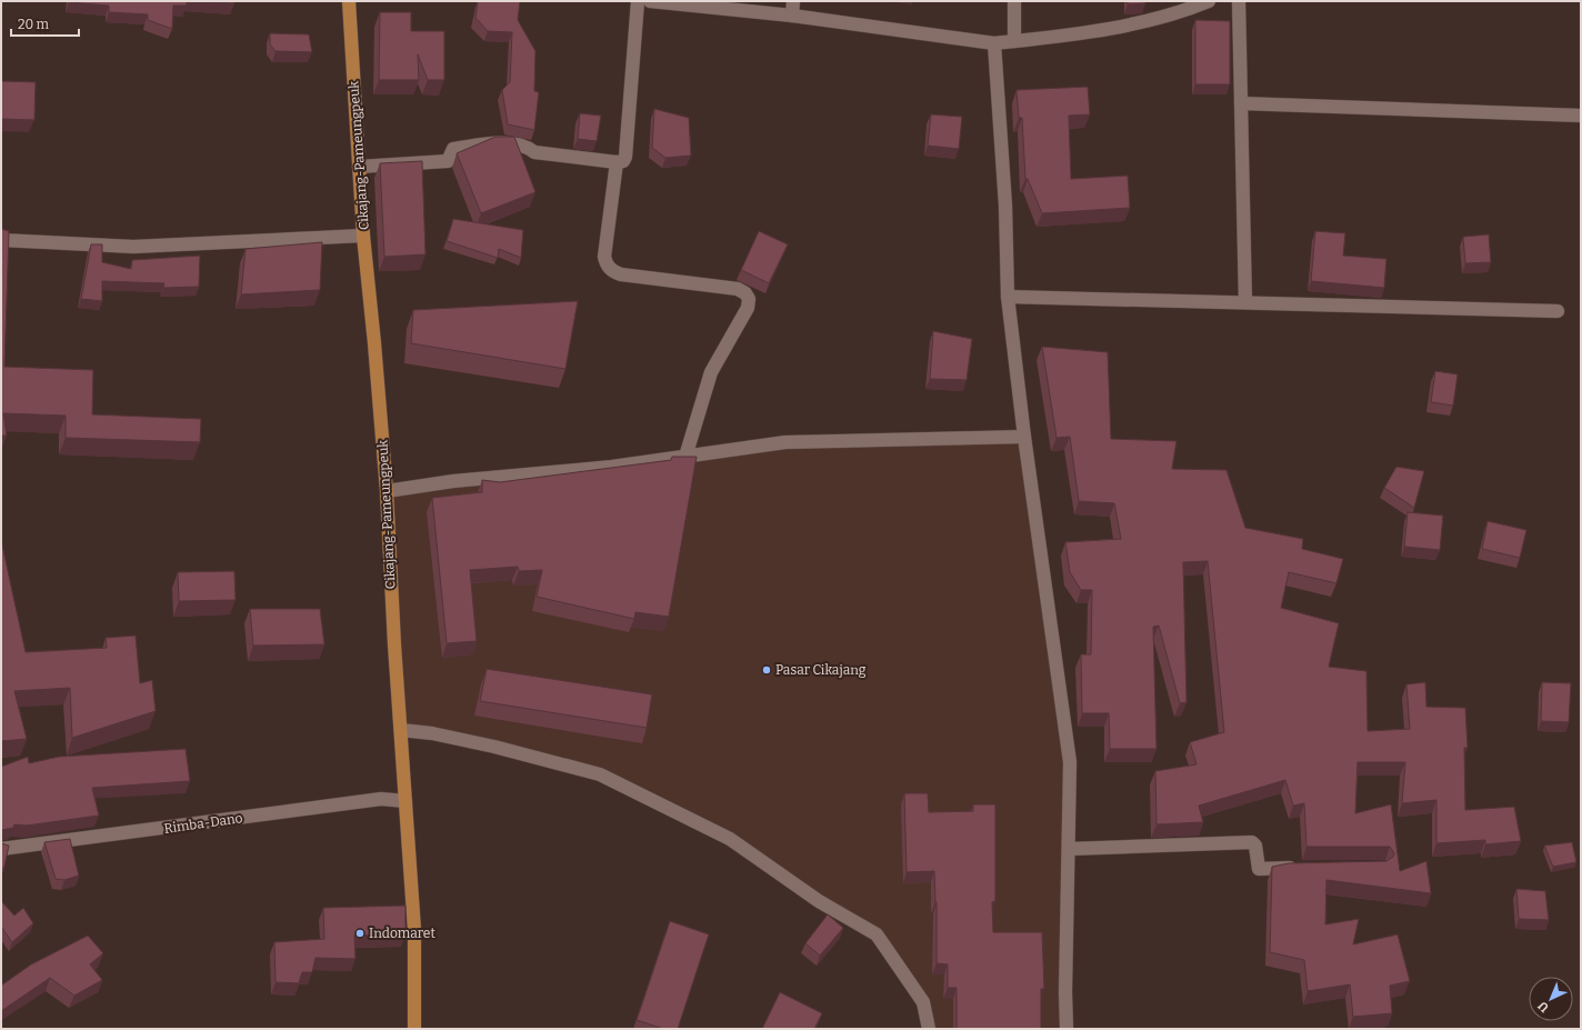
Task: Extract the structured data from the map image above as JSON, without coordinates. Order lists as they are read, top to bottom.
{
  "streets": {
    "main road": ["Cikajang-Pameungpeuk"],
    "street": ["Rimba-Dano"]
  },
  "crossings": [
    ["Cikajang-Pameungpeuk", "Rimba-Dano"]
  ],
  "places": ["Pasar Cikajang", "Indomaret"],
  "scale_bar": "20 m",
  "north": "bottom left"
}
